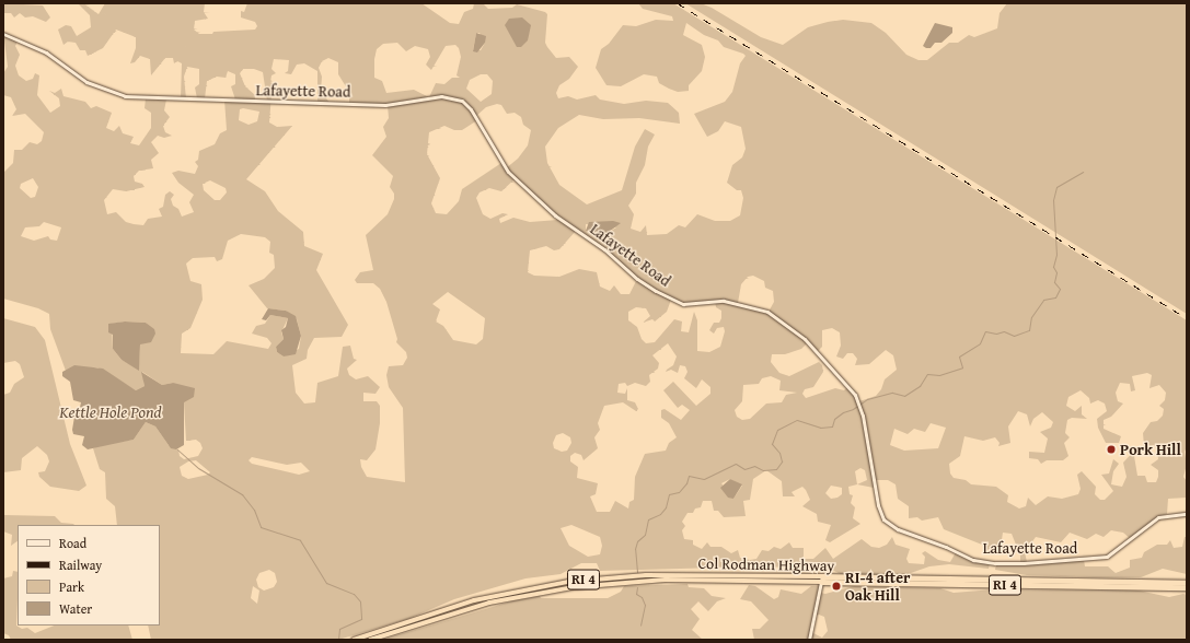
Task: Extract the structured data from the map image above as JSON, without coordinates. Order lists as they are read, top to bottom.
{
  "streets": {
    "highway": ["Col Rodman Highway", "RI 4"],
    "street": ["Lafayette Road"]
  },
  "water": ["Kettle Hole Pond"],
  "places": ["Pork Hill", "RI-4 after Oak Hill"],
  "legend": [
    "Road",
    "Railway",
    "Park",
    "Water"
  ]
}
